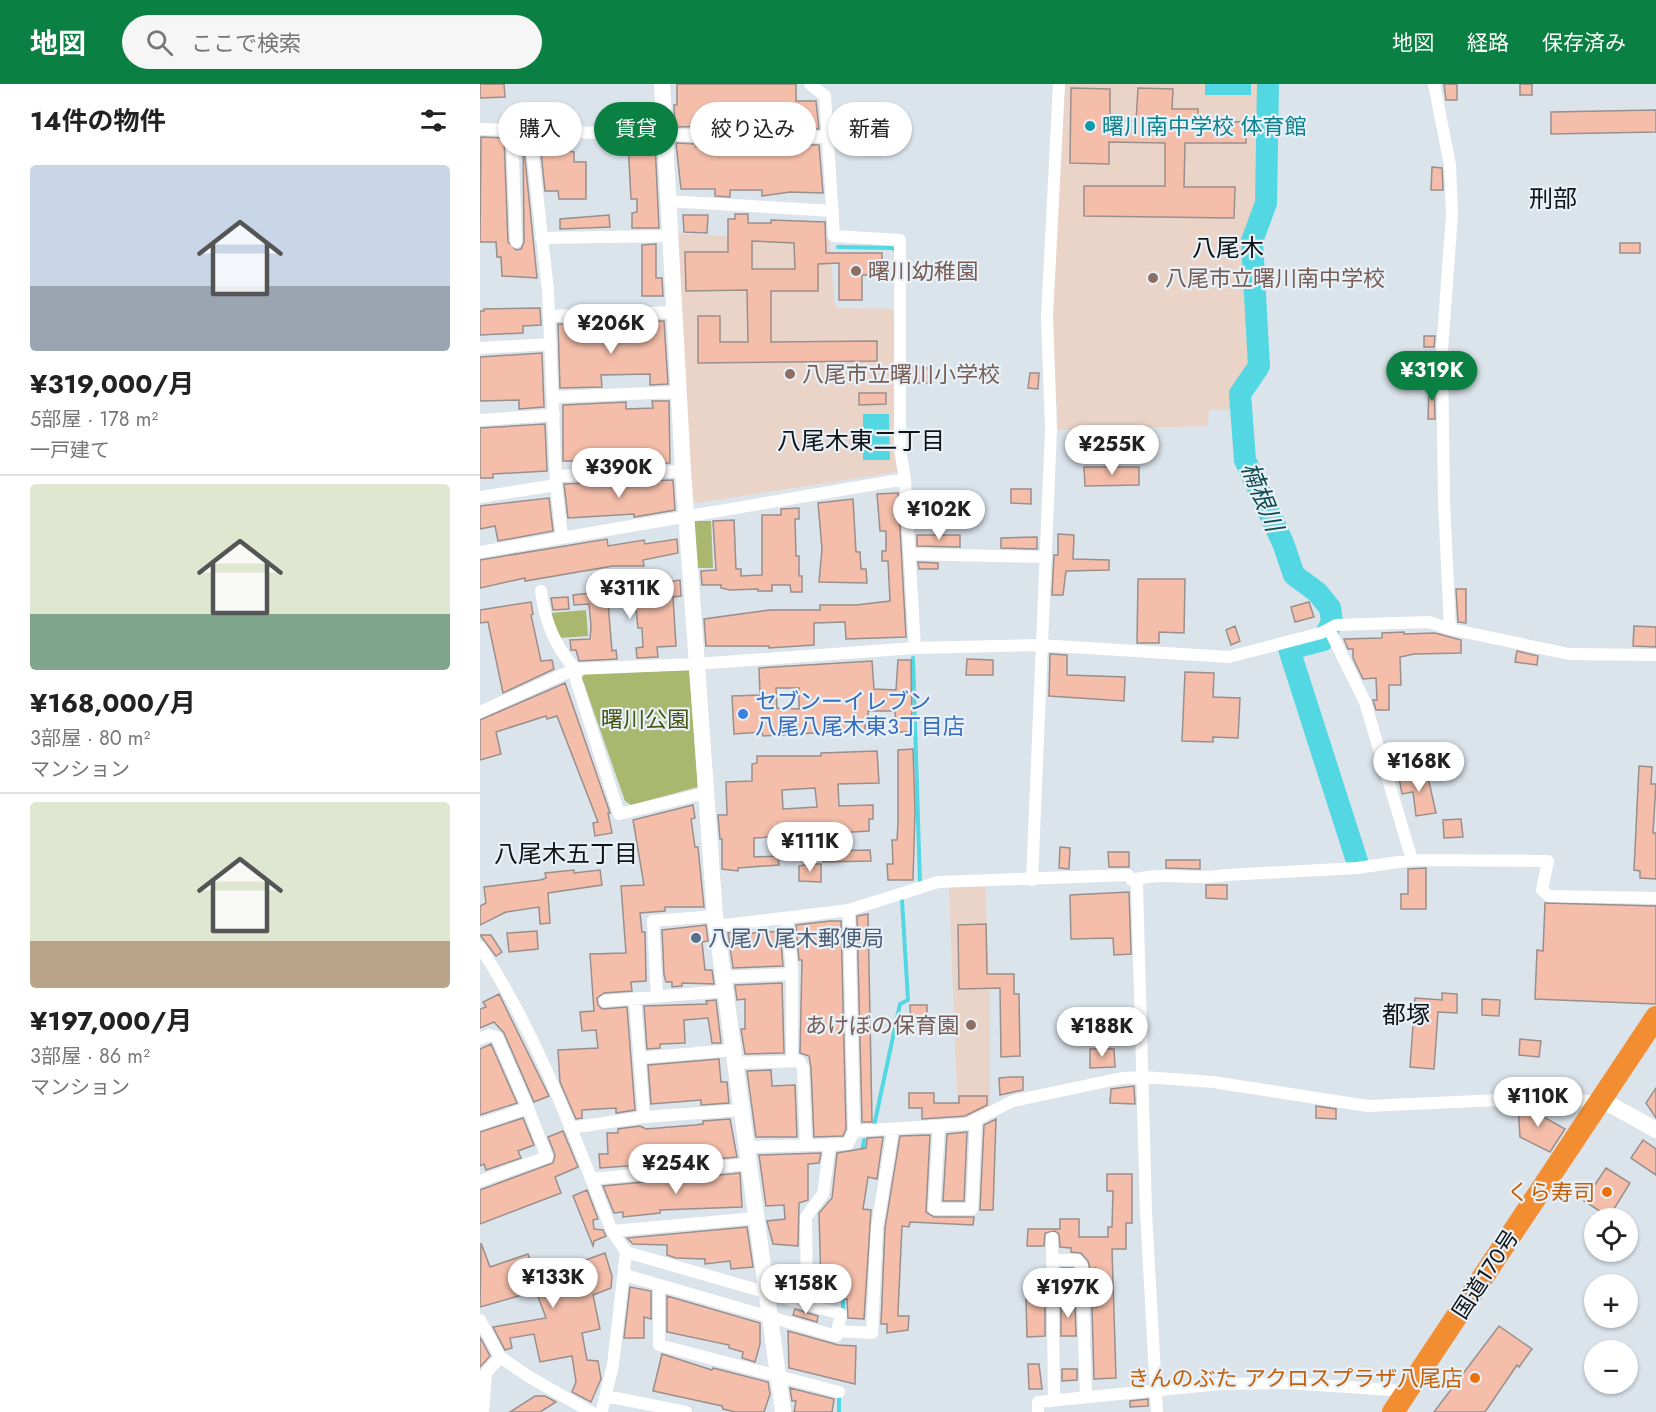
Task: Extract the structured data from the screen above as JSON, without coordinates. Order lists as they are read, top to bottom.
{
  "streets": {
    "highway": ["国道170号"]
  },
  "districts": [
    "刑部",
    "八尾木",
    "八尾木東二丁目",
    "八尾木五丁目",
    "都塚"
  ],
  "water": ["楠根川"],
  "parks": ["曙川公園"],
  "places": [
    "曙川南中学校 体育館",
    "曙川幼稚園",
    "八尾市立曙川南中学校",
    "八尾市立曙川小学校",
    "セブンーイレブン 八尾八尾木東3丁目店",
    "八尾八尾木郵便局",
    "あけぼの保育園",
    "くら寿司",
    "きんのぶた アクロスプラザ八尾店"
  ],
  "page": {
    "header": "地図",
    "search": "ここで検索",
    "nav": ["地図", "経路", "保存済み"],
    "heading": "14件の物件",
    "chip": [
      "購入",
      "賃貸",
      "絞り込み",
      "新着"
    ],
    "list": [
      {
        "name": "¥319,000/月",
        "note": "5部屋 · 178 m² · 一戸建て"
      },
      {
        "name": "¥168,000/月",
        "note": "3部屋 · 80 m² · マンション"
      },
      {
        "name": "¥197,000/月",
        "note": "3部屋 · 86 m² · マンション"
      }
    ],
    "price": [
      "¥206K",
      "¥319K",
      "¥255K",
      "¥390K",
      "¥102K",
      "¥311K",
      "¥168K",
      "¥111K",
      "¥188K",
      "¥110K",
      "¥254K",
      "¥133K",
      "¥158K",
      "¥197K"
    ],
    "map_buttons": ["+", "−"]
  }
}
